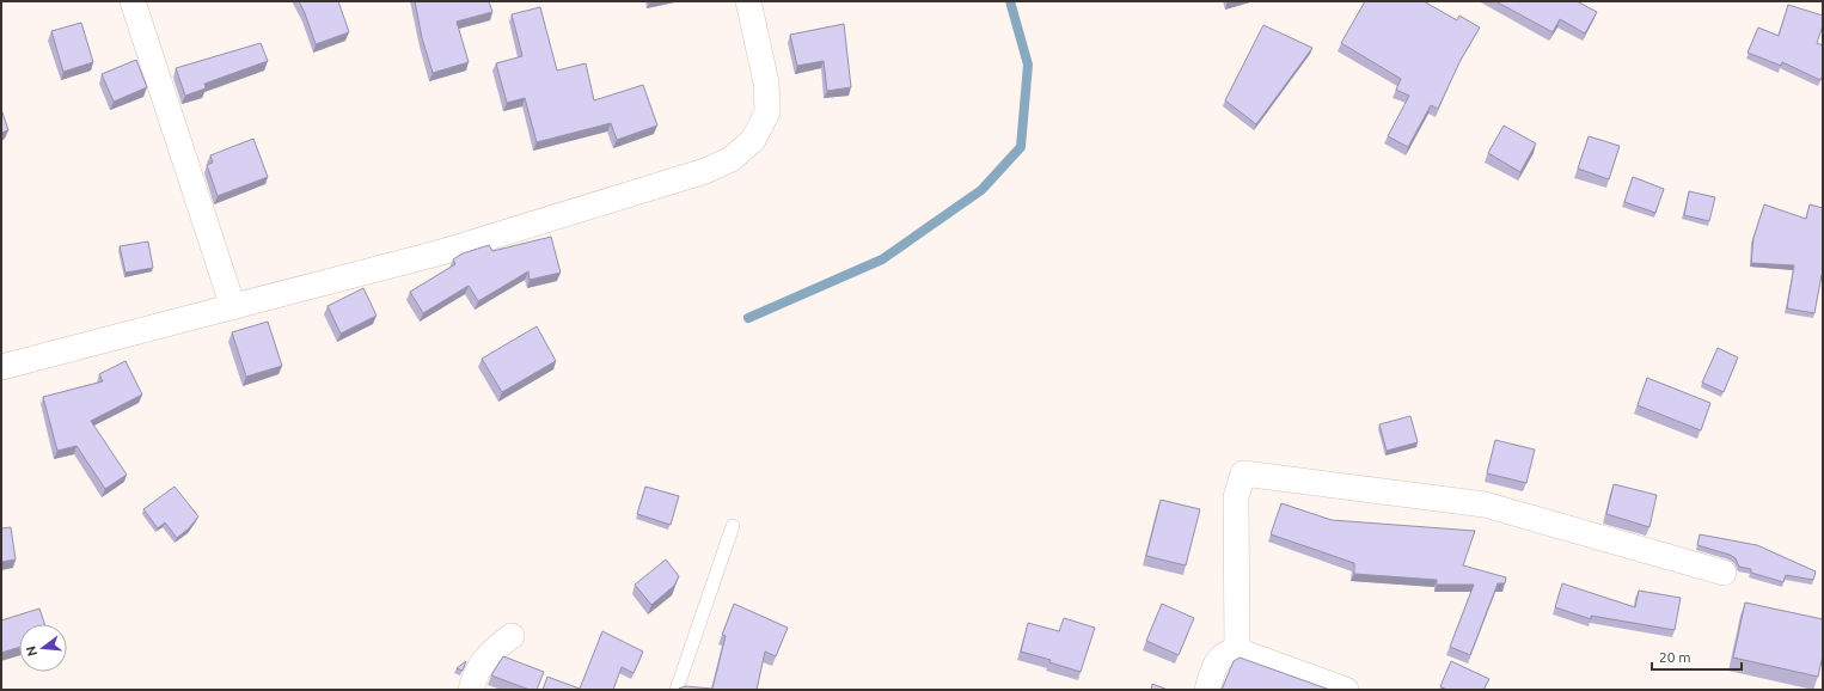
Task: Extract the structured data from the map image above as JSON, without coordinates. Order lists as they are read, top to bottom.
{
  "scale_bar": "20 m",
  "north": "left"
}
